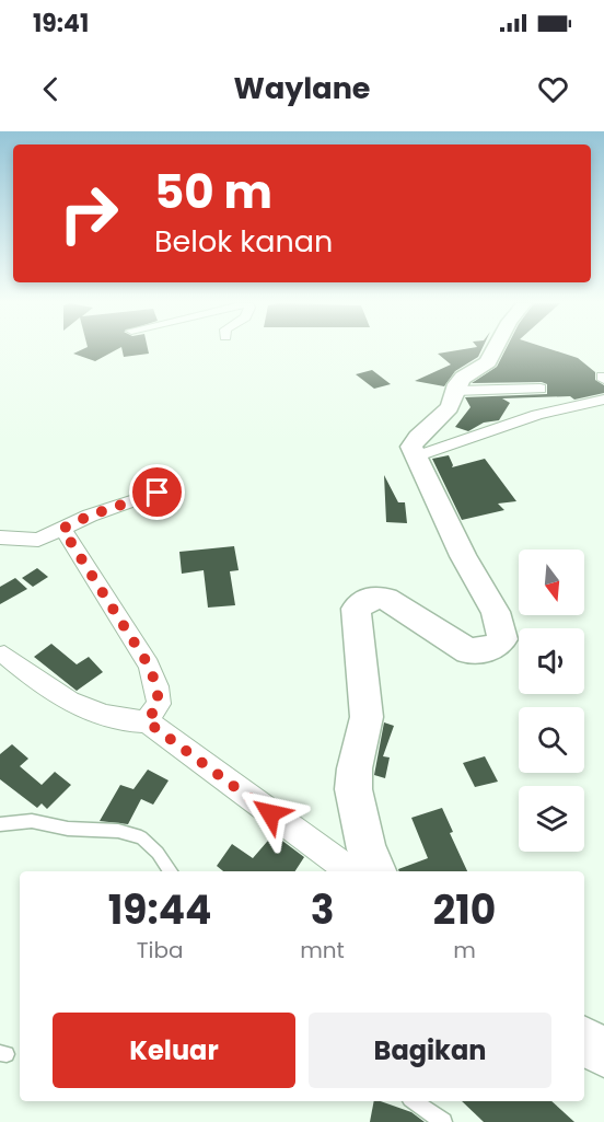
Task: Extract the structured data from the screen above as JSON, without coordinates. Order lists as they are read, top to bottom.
{
  "north": "bottom",
  "page": {
    "status": "19:41",
    "header": "Waylane",
    "turn": ["50 m", "Belok kanan"],
    "eta": [
      "19:44",
      "Tiba",
      "3",
      "mnt",
      "210",
      "m"
    ],
    "buttons": ["Keluar", "Bagikan"]
  }
}
